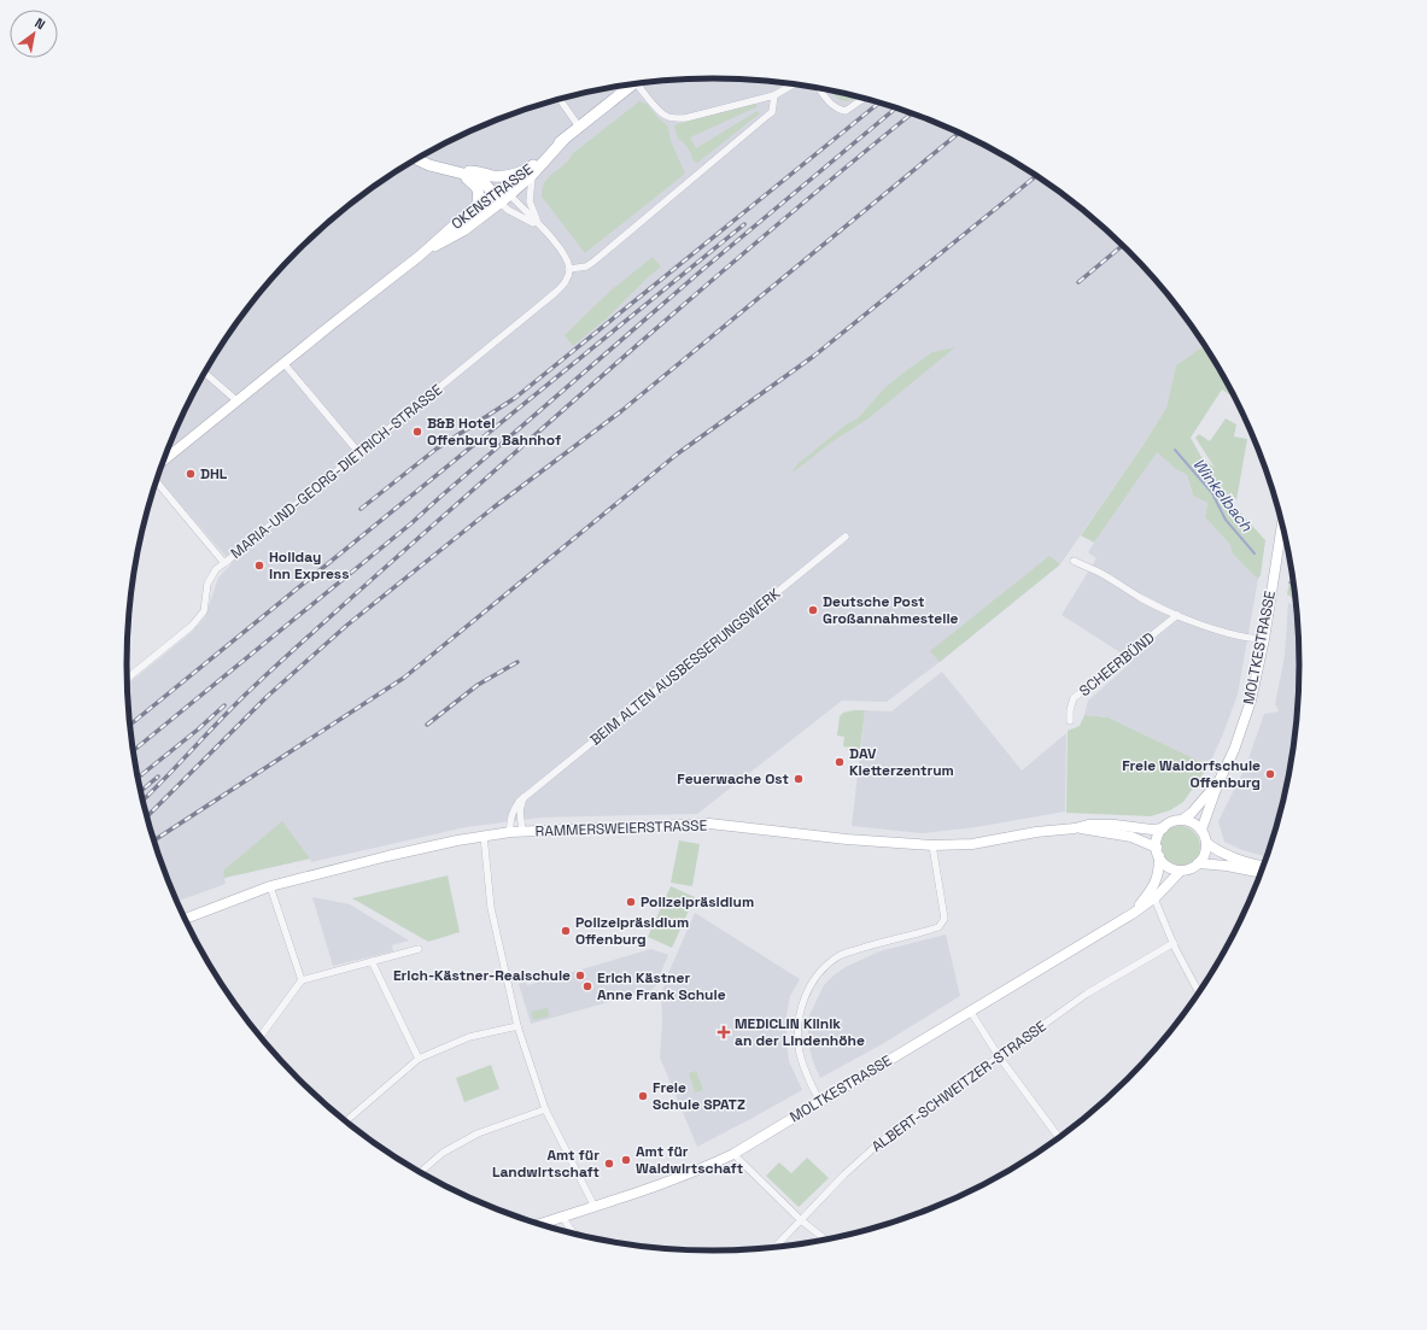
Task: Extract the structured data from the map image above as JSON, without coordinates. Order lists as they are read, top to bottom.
{
  "streets": {
    "main road": ["OKENSTRASSE"],
    "street": [
      "MARIA-UND-GEORG-DIETRICH-STRASSE",
      "MOLTKESTRASSE",
      "SCHEERBÜND",
      "BEIM ALTEN AUSBESSERUNGSWERK",
      "RAMMERSWEIERSTRASSE",
      "ALBERT-SCHWEITZER-STRASSE"
    ]
  },
  "crossings": [
    ["MOLTKESTRASSE", "RAMMERSWEIERSTRASSE"],
    ["BEIM ALTEN AUSBESSERUNGSWERK", "RAMMERSWEIERSTRASSE"]
  ],
  "water": ["Winkelbach"],
  "places": {
    "other": [
      "B&B Hotel Offenburg Bahnhof",
      "DHL",
      "Holiday Inn Express",
      "Deutsche Post Großannahmestelle",
      "DAV Kletterzentrum",
      "Freie Waldorfschule Offenburg",
      "Feuerwache Ost",
      "Polizeipräsidium",
      "Polizeipräsidium Offenburg",
      "Erich-Kästner-Realschule",
      "Erich Kästner Anne Frank Schule",
      "Freie Schule SPATZ",
      "Amt für Waldwirtschaft",
      "Amt für Landwirtschaft"
    ],
    "health": ["MEDICLIN Klinik an der Lindenhöhe"]
  },
  "north": "top right"
}
